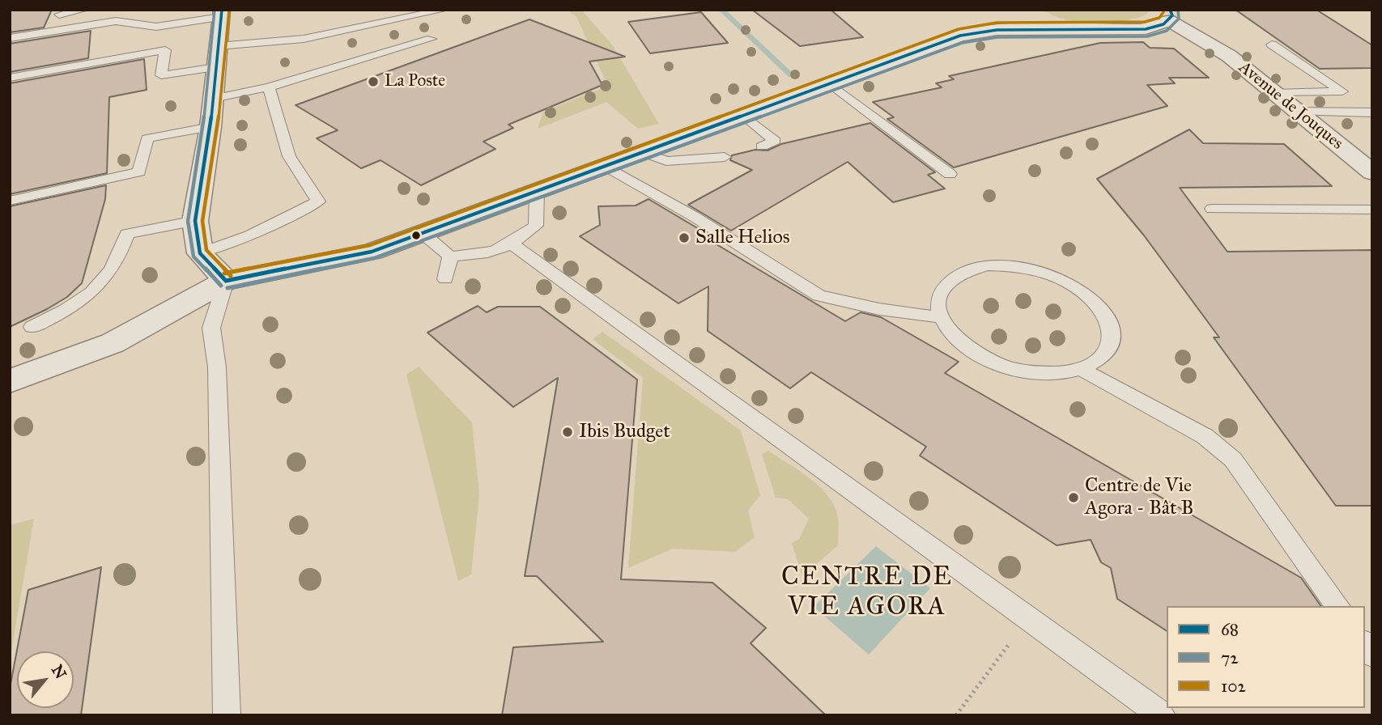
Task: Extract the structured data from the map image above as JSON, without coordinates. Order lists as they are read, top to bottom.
{
  "streets": {
    "street": ["Avenue de Jouques"]
  },
  "districts": ["CENTRE DE VIE AGORA"],
  "places": [
    "La Poste",
    "Salle Helios",
    "Ibis Budget",
    "Centre de Vie Agora - Bât B"
  ],
  "lines": ["transit line 68", "transit line 72", "transit line 102"],
  "legend": ["68", "72", "102"],
  "north": "top right"
}
